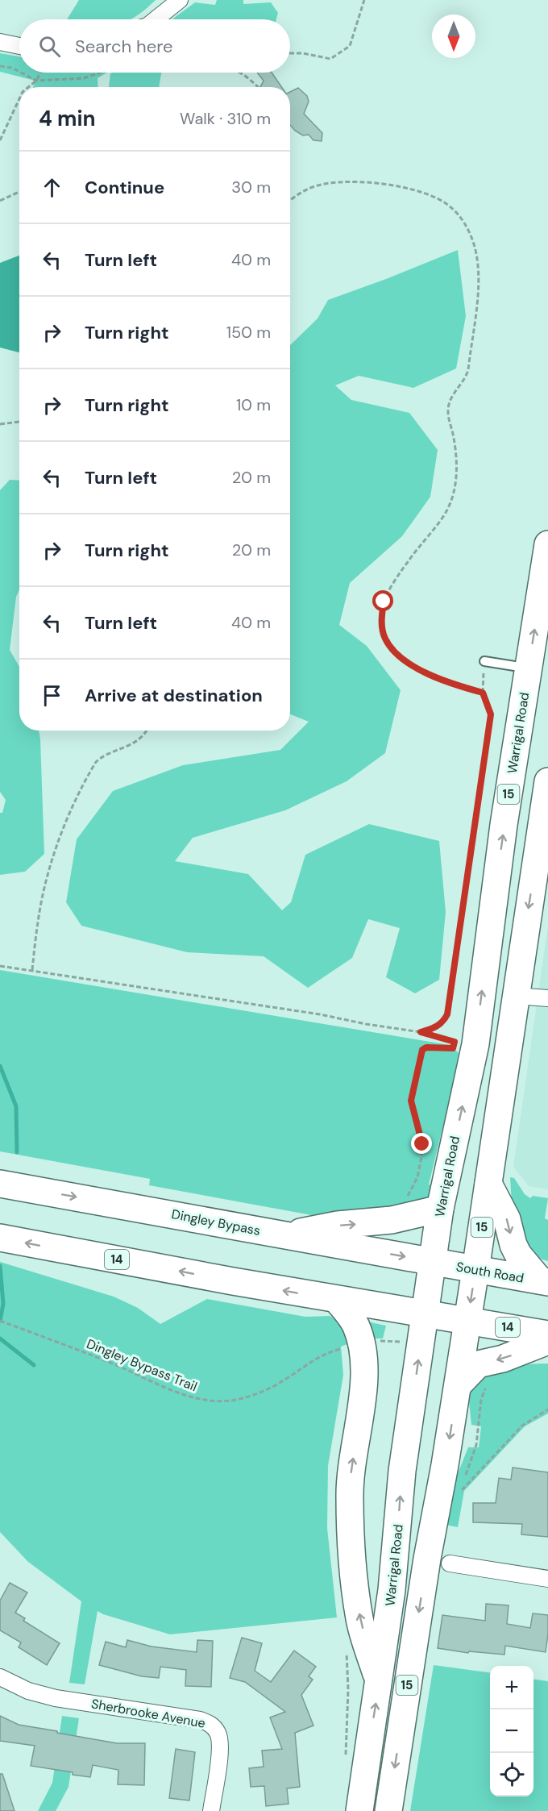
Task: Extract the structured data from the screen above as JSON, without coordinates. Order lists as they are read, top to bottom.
{
  "streets": {
    "highway": [
      "Warrigal Road",
      "15",
      "Dingley Bypass",
      "14",
      "South Road"
    ],
    "street": ["Sherbrooke Avenue"],
    "path": ["Dingley Bypass Trail"]
  },
  "crossings": [
    ["Warrigal Road", "Dingley Bypass"],
    ["Warrigal Road", "14"],
    ["Warrigal Road", "South Road"],
    ["15", "14"],
    ["15", "South Road"],
    ["Dingley Bypass", "South Road"]
  ],
  "north": "bottom",
  "page": {
    "search": "Search here",
    "heading": ["4 min", "Walk · 310 m"],
    "list": [
      ["Continue", "30 m"],
      ["Turn left", "40 m"],
      ["Turn right", "150 m"],
      ["Turn right", "10 m"],
      ["Turn left", "20 m"],
      ["Turn right", "20 m"],
      ["Turn left", "40 m"],
      "Arrive at destination"
    ],
    "map_buttons": ["+", "−"]
  }
}
